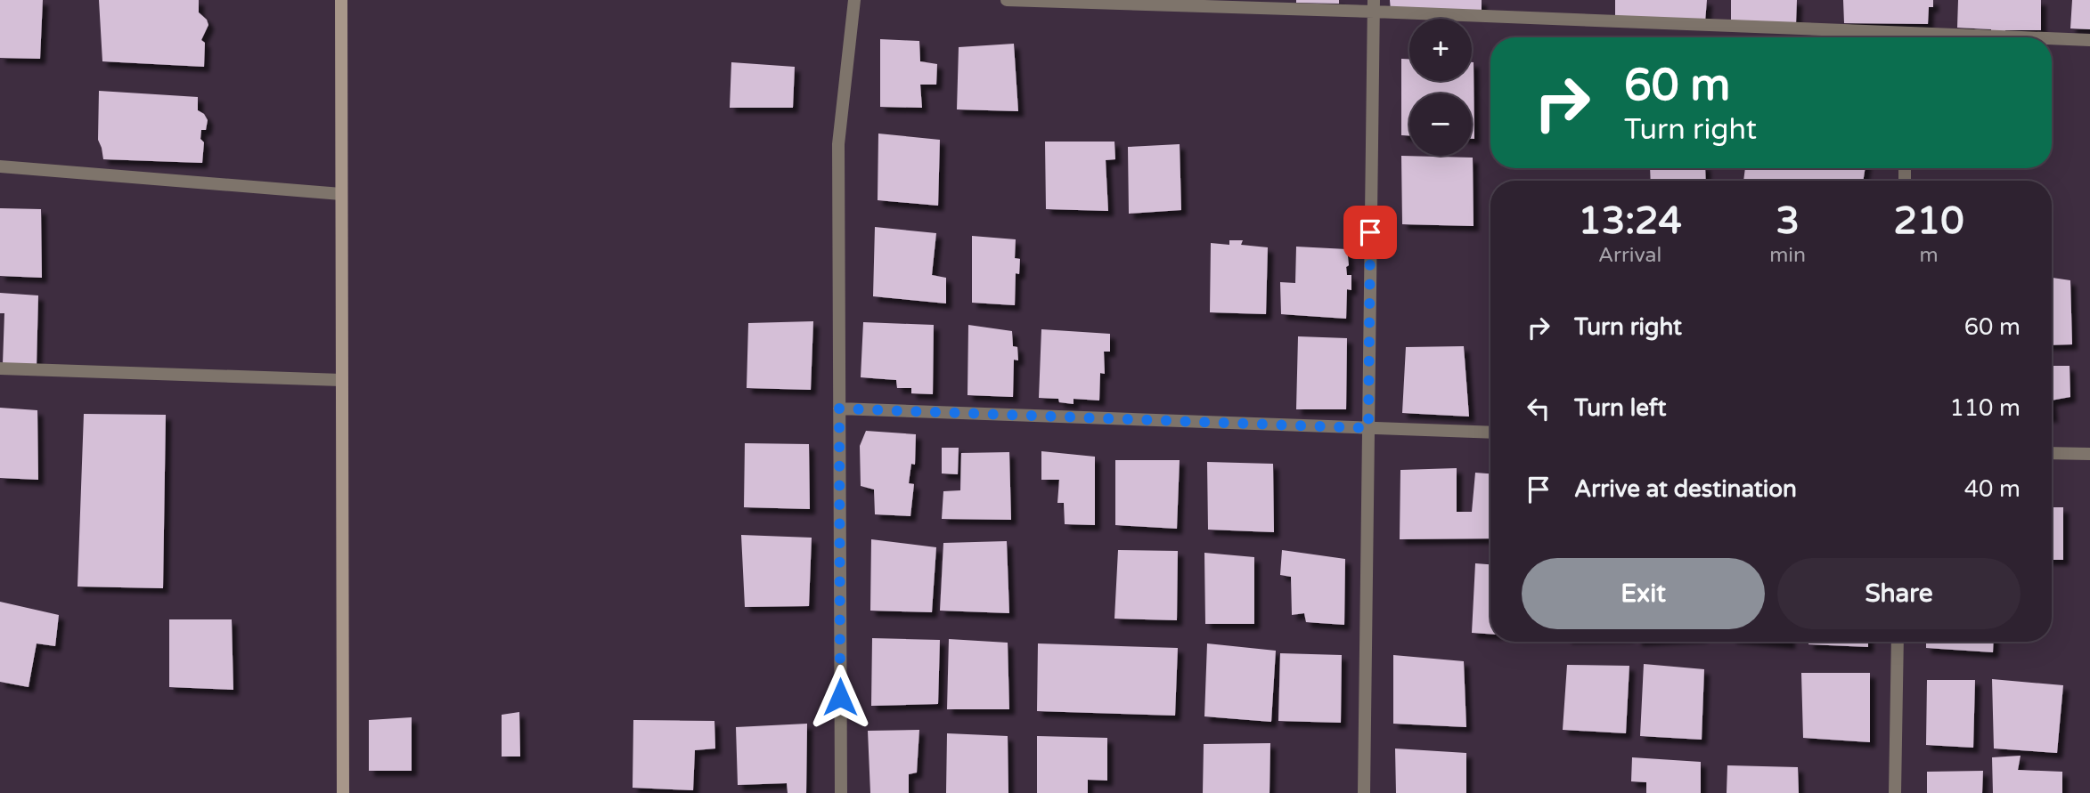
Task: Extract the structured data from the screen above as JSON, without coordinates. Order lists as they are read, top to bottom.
{
  "page": {
    "map_buttons": ["+", "−"],
    "turn": ["60 m", "Turn right"],
    "eta": [
      "13:24",
      "Arrival",
      "3",
      "min",
      "210",
      "m"
    ],
    "list": [
      {
        "name": "Turn right",
        "value": "60 m"
      },
      {
        "name": "Turn left",
        "value": "110 m"
      },
      {
        "name": "Arrive at destination",
        "value": "40 m"
      }
    ],
    "buttons": ["Exit", "Share"]
  }
}
